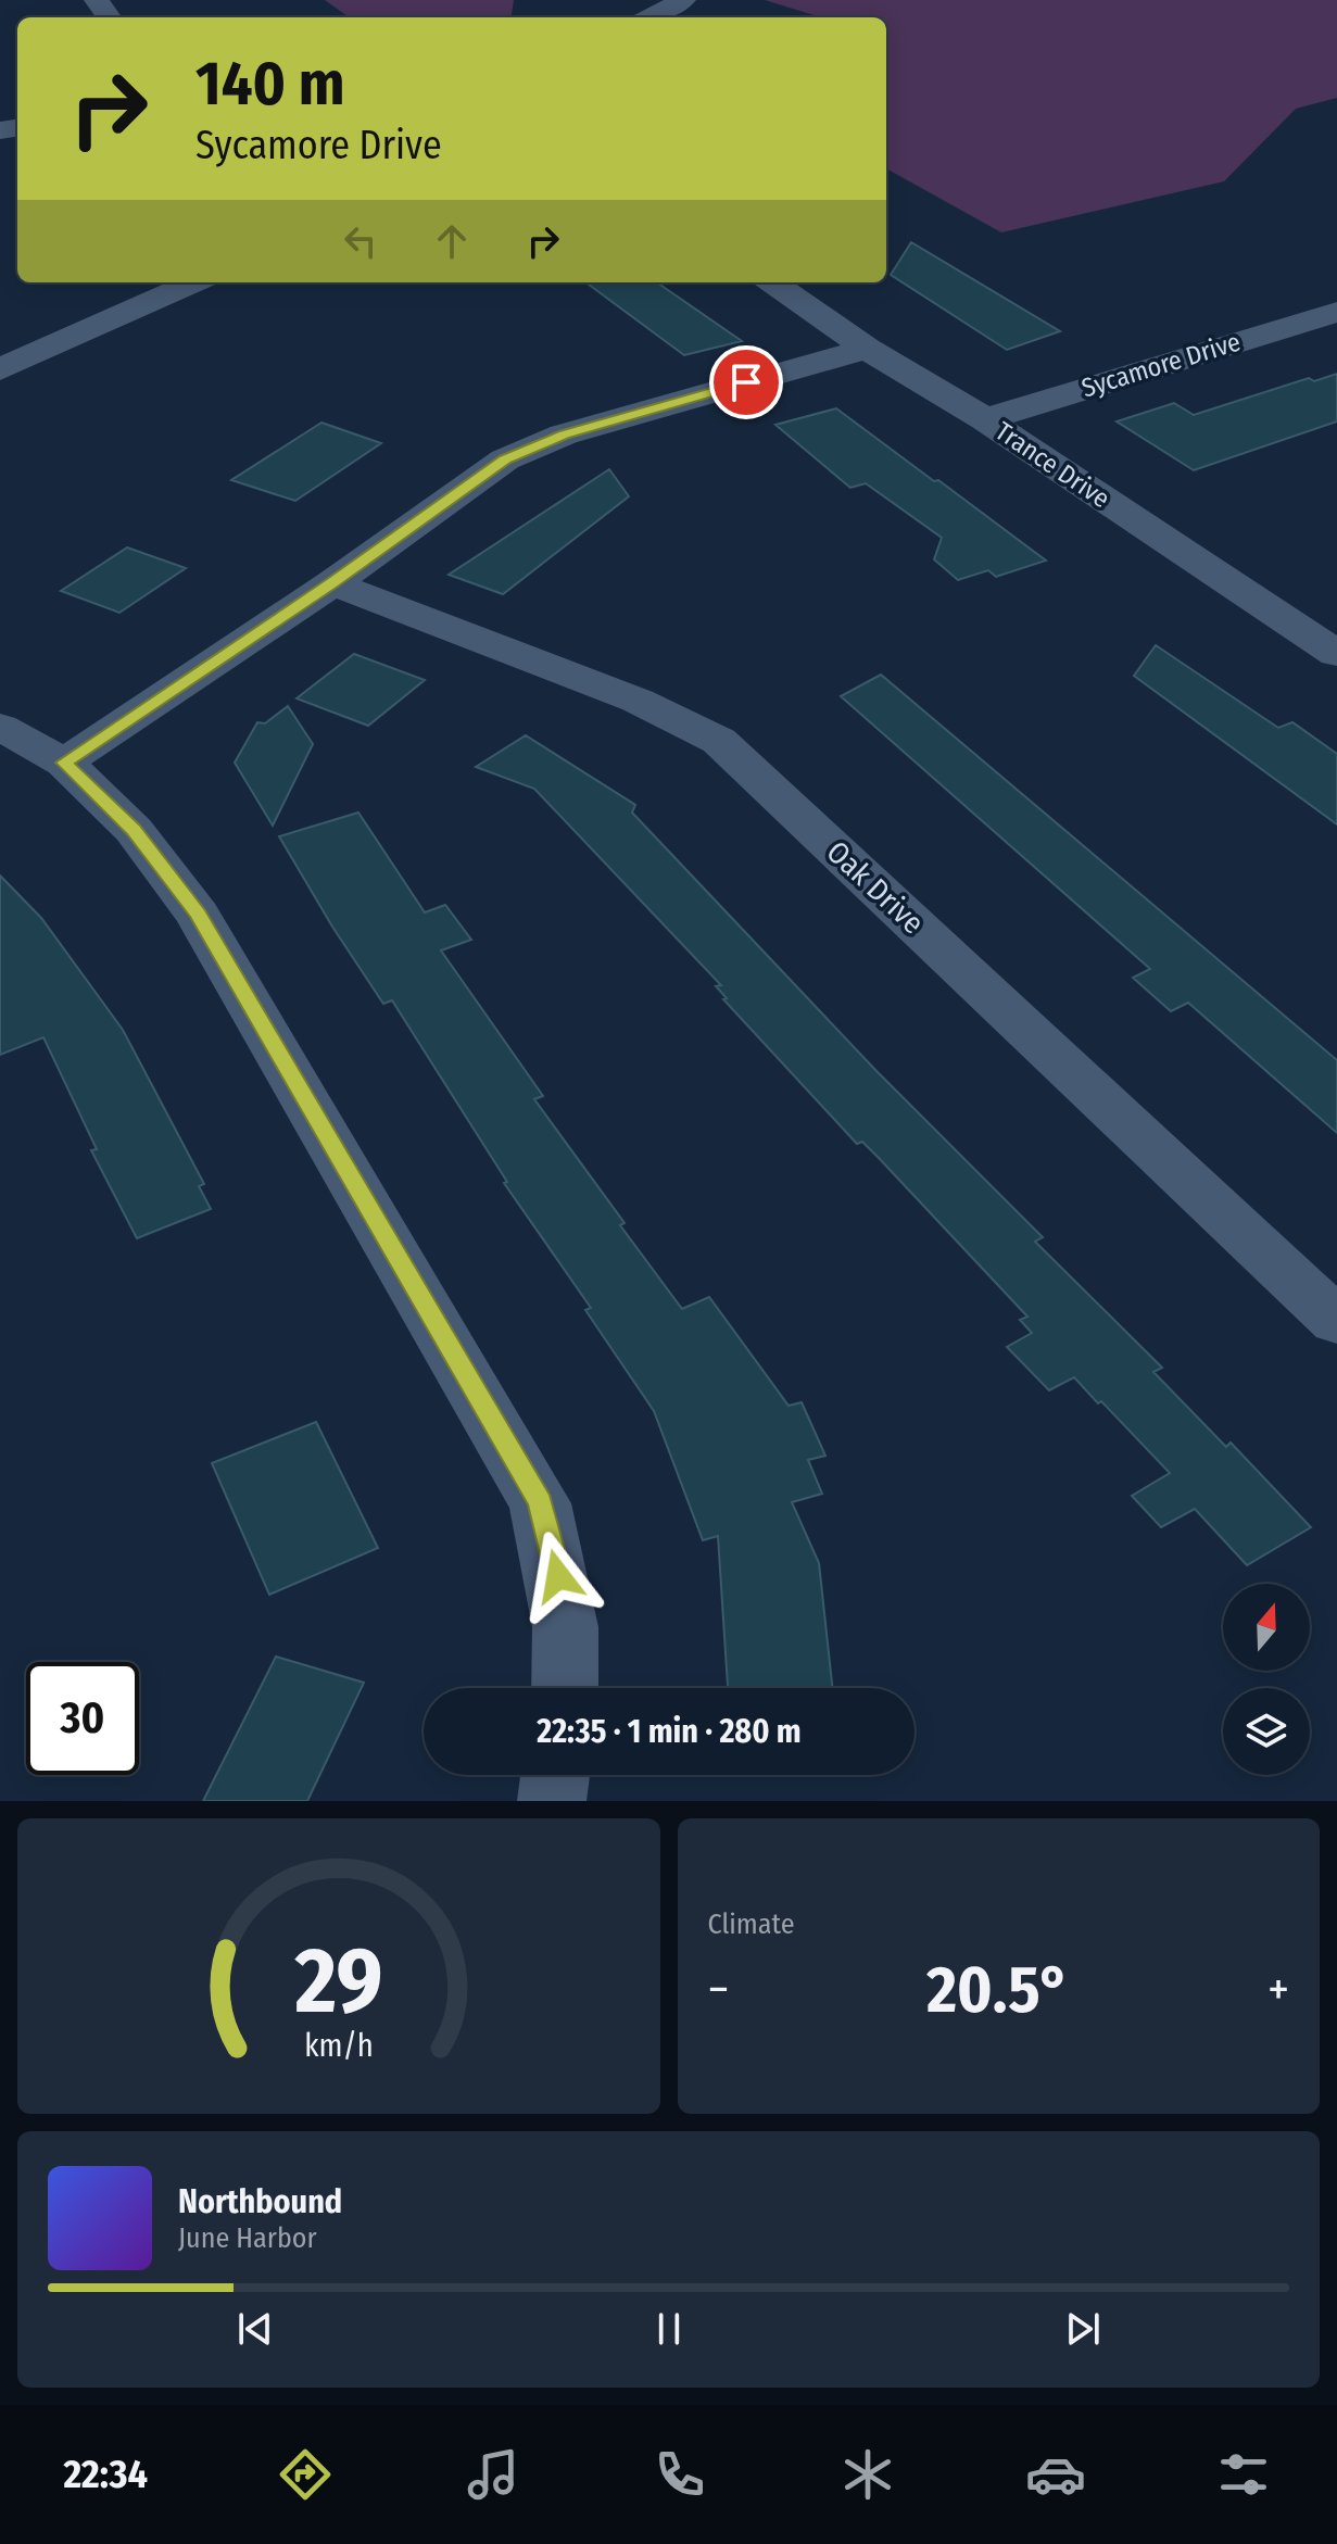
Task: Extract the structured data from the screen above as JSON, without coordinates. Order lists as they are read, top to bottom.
{
  "streets": {
    "street": ["Sycamore Drive", "Trance Drive", "Oak Drive"]
  },
  "crossings": [
    ["Sycamore Drive", "Trance Drive"]
  ],
  "north": "top",
  "page": {
    "turn": ["140 m", "Sycamore Drive"],
    "limit": "30",
    "trip": "22:35 · 1 min · 280 m",
    "tile": "Climate",
    "heat": ["−", "20.5°", "+"],
    "song": ["Northbound", "June Harbor"],
    "tabs": "22:34",
    "gauge": ["29", "km/h"]
  }
}
